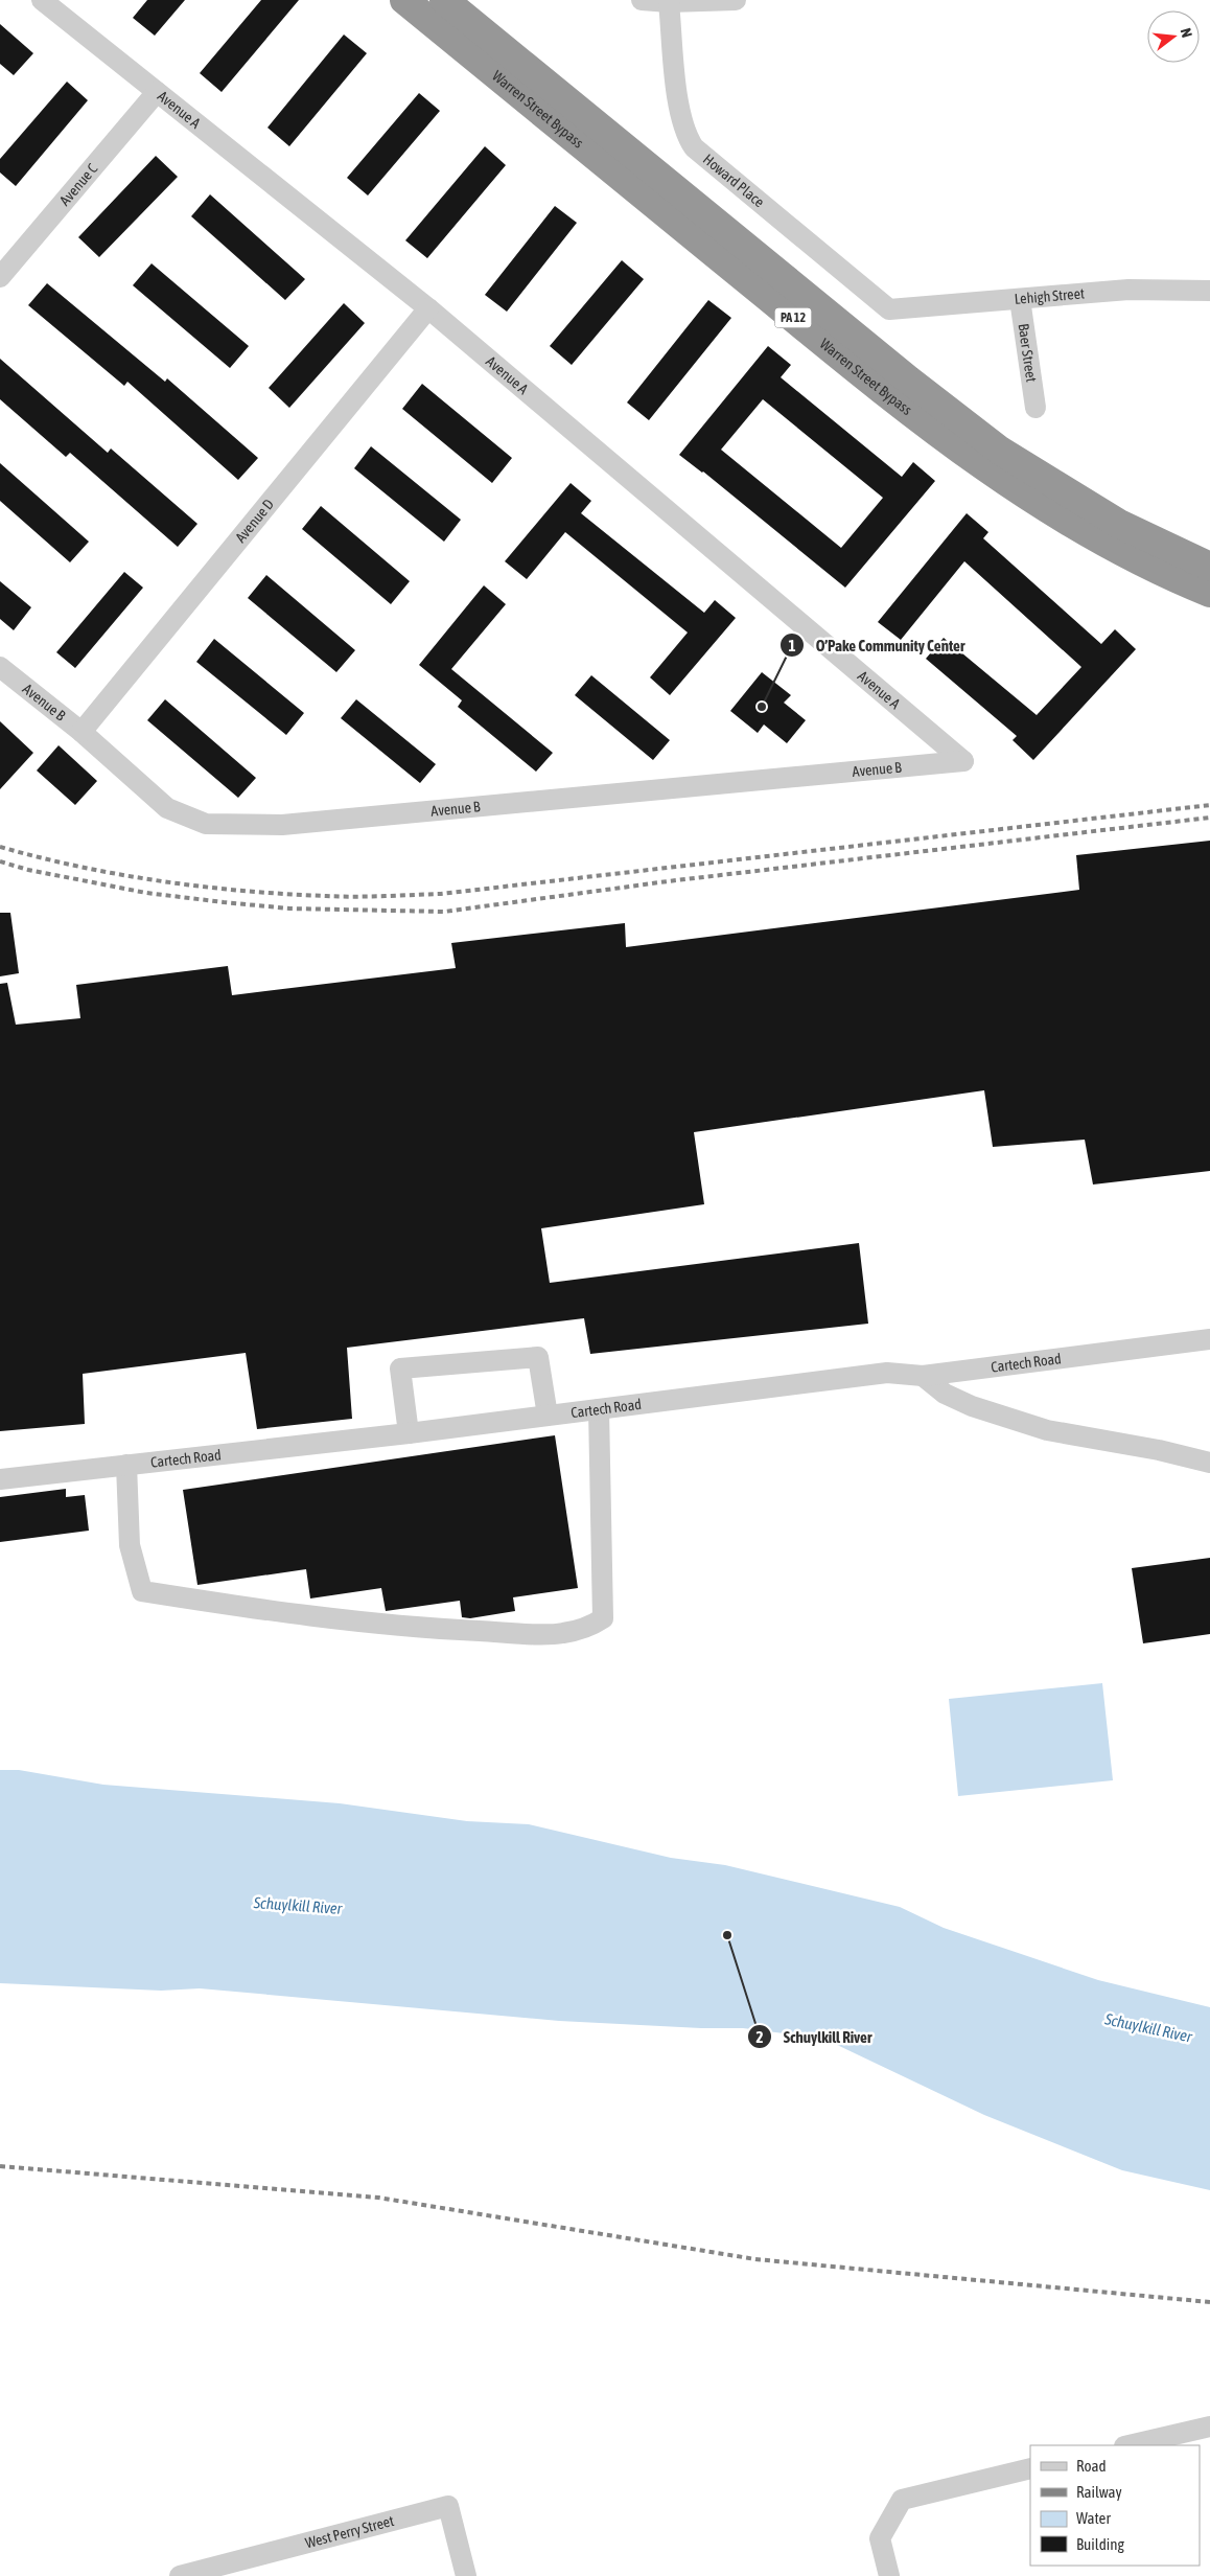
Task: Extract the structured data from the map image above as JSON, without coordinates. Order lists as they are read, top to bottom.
{
  "streets": {
    "highway": ["Warren Street Bypass", "PA 12"],
    "street": [
      "Avenue A",
      "Howard Place",
      "Avenue C",
      "Lehigh Street",
      "Baer Street",
      "Avenue D",
      "Avenue B",
      "Cartech Road",
      "West Perry Street"
    ]
  },
  "crossings": [
    ["Avenue A", "Avenue C"],
    ["Avenue A", "Avenue D"],
    ["Avenue A", "Avenue B"],
    ["Howard Place", "Lehigh Street"],
    ["Lehigh Street", "Baer Street"],
    ["Avenue D", "Avenue B"]
  ],
  "water": ["Schuylkill River"],
  "places": ["O’Pake Community Center", "Schuylkill River"],
  "legend": [
    "Road",
    "Railway",
    "Water",
    "Building"
  ],
  "north": "right"
}
